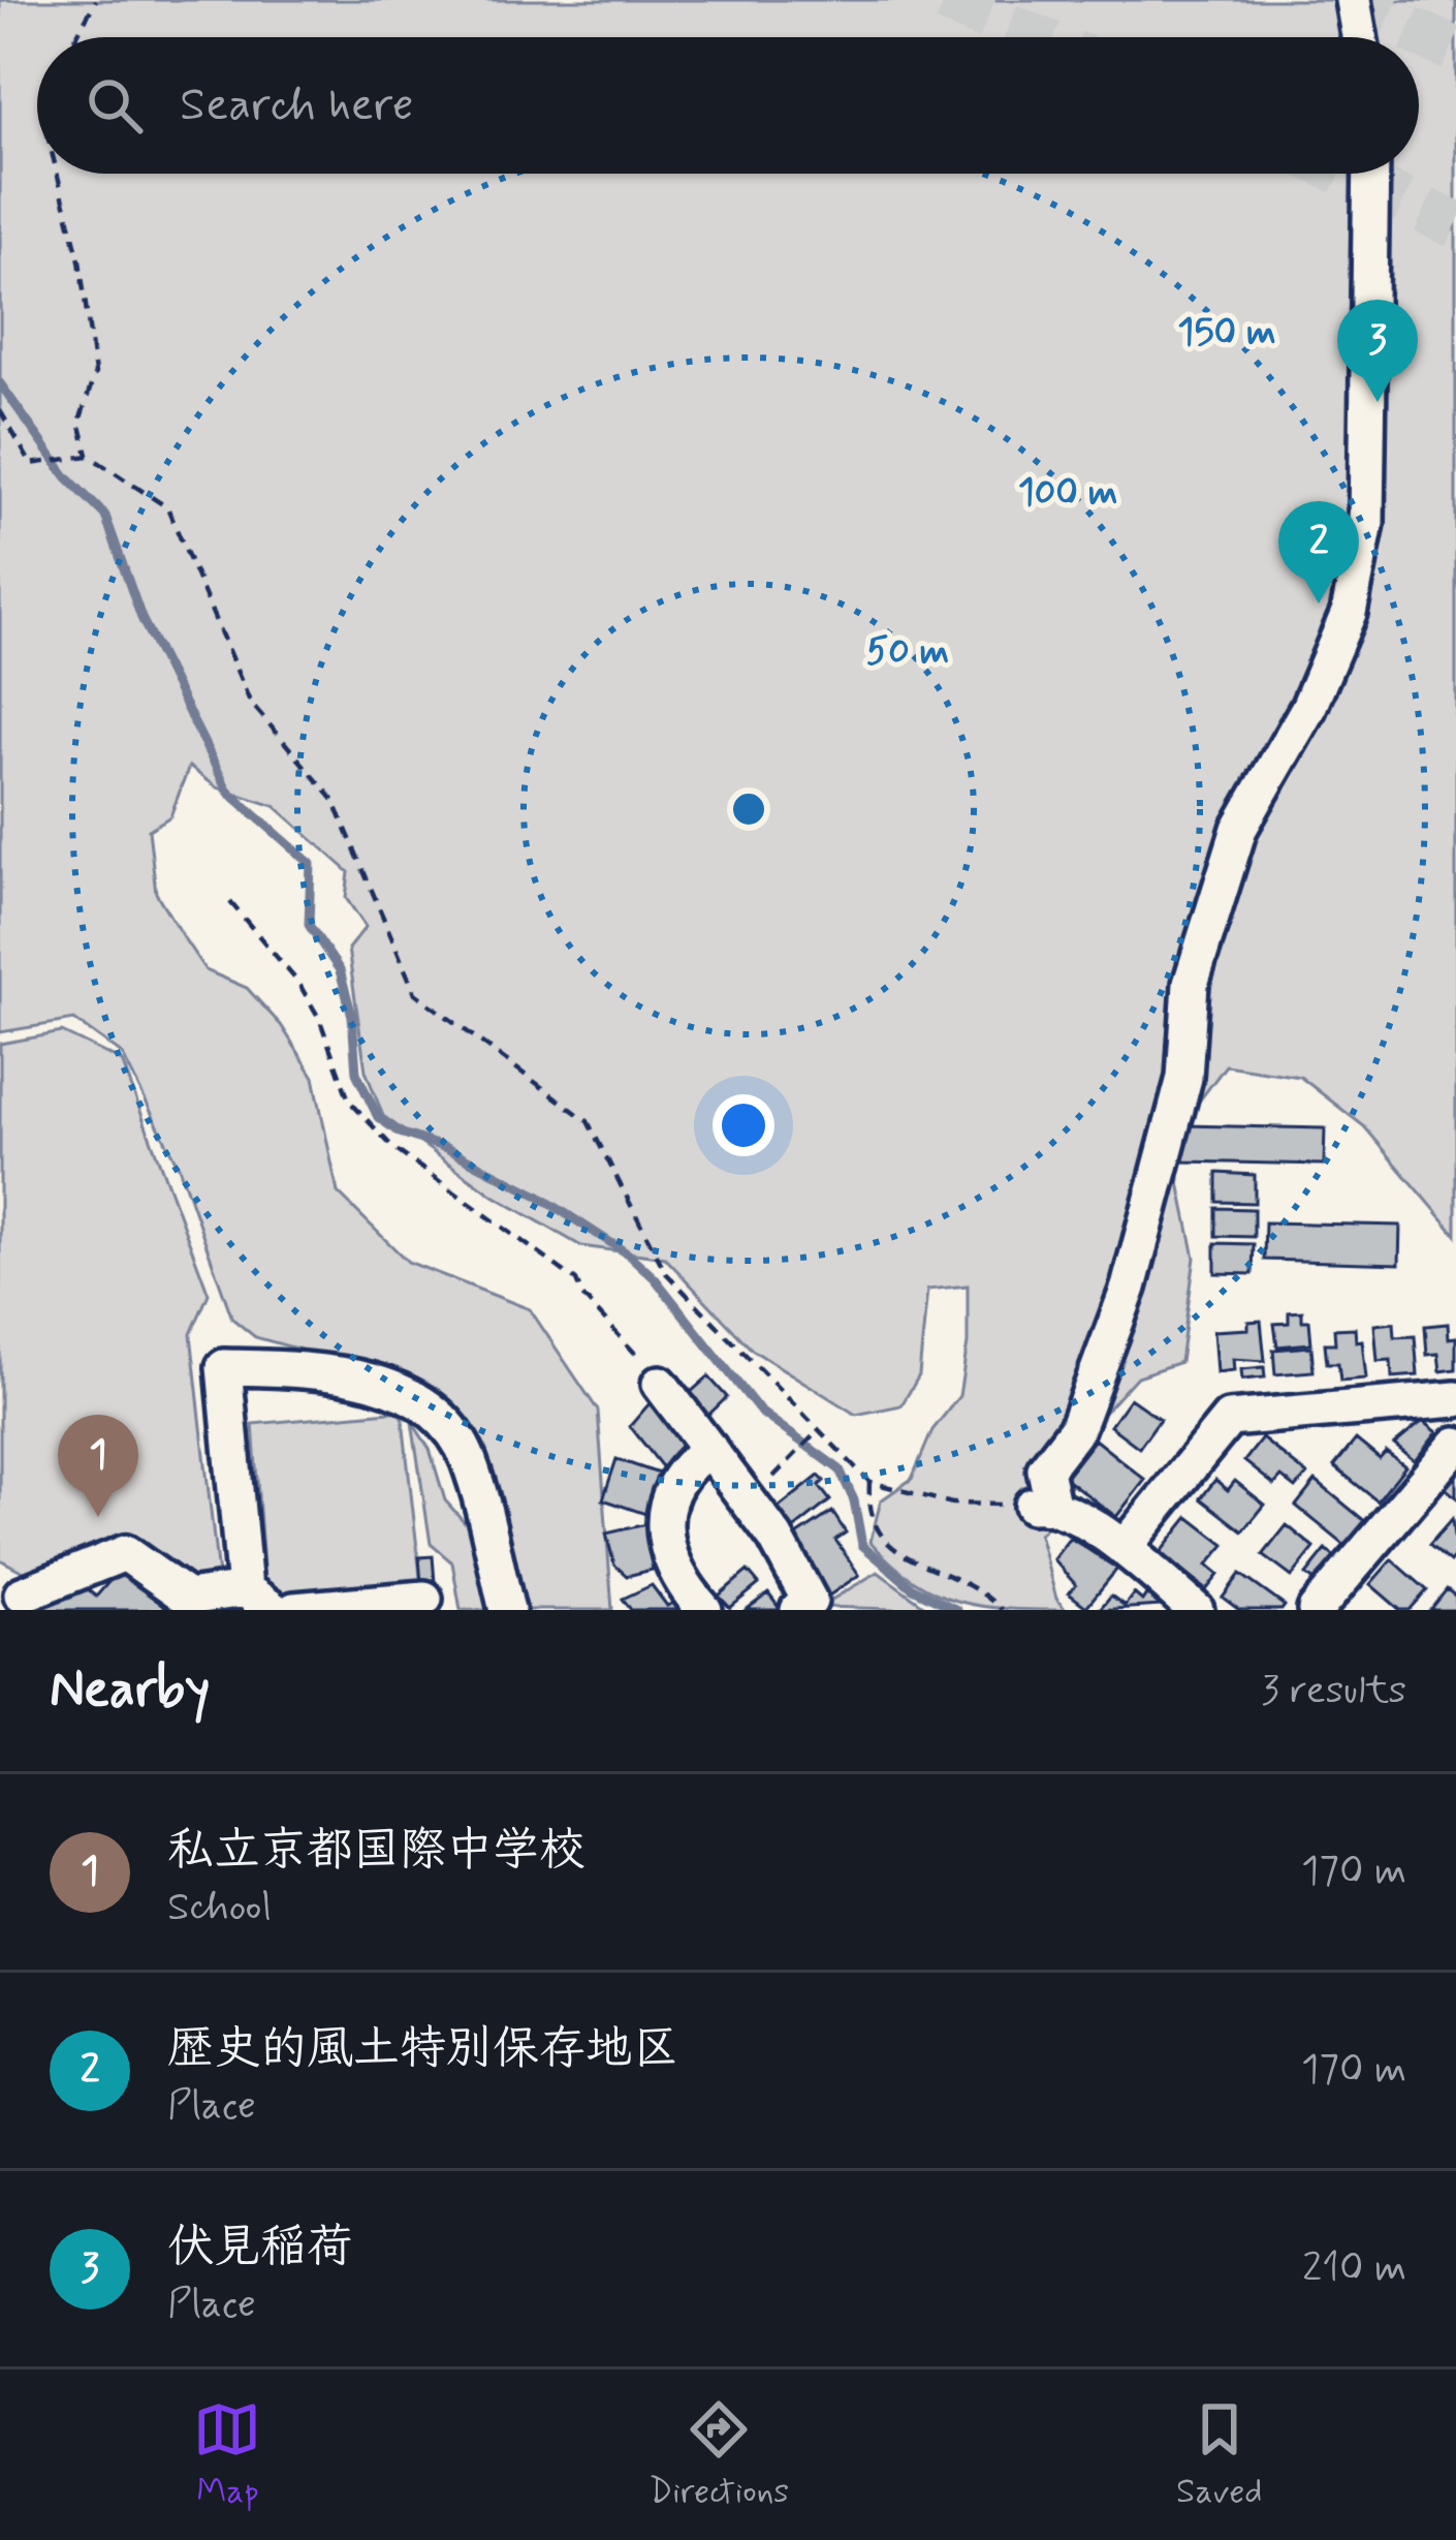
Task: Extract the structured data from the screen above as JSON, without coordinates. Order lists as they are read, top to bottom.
{
  "page": {
    "search": "Search here",
    "pins": ["3", "2", "1"],
    "heading": ["Nearby", "3 results"],
    "list": [
      {
        "mark": "1",
        "name": "私立京都国際中学校",
        "note": "School",
        "value": "170 m"
      },
      {
        "mark": "2",
        "name": "歴史的風土特別保存地区",
        "note": "Place",
        "value": "170 m"
      },
      {
        "mark": "3",
        "name": "伏見稲荷",
        "note": "Place",
        "value": "210 m"
      }
    ],
    "nav": ["Map", "Directions", "Saved"]
  },
  "rings": ["150 m", "100 m", "50 m"]
}
